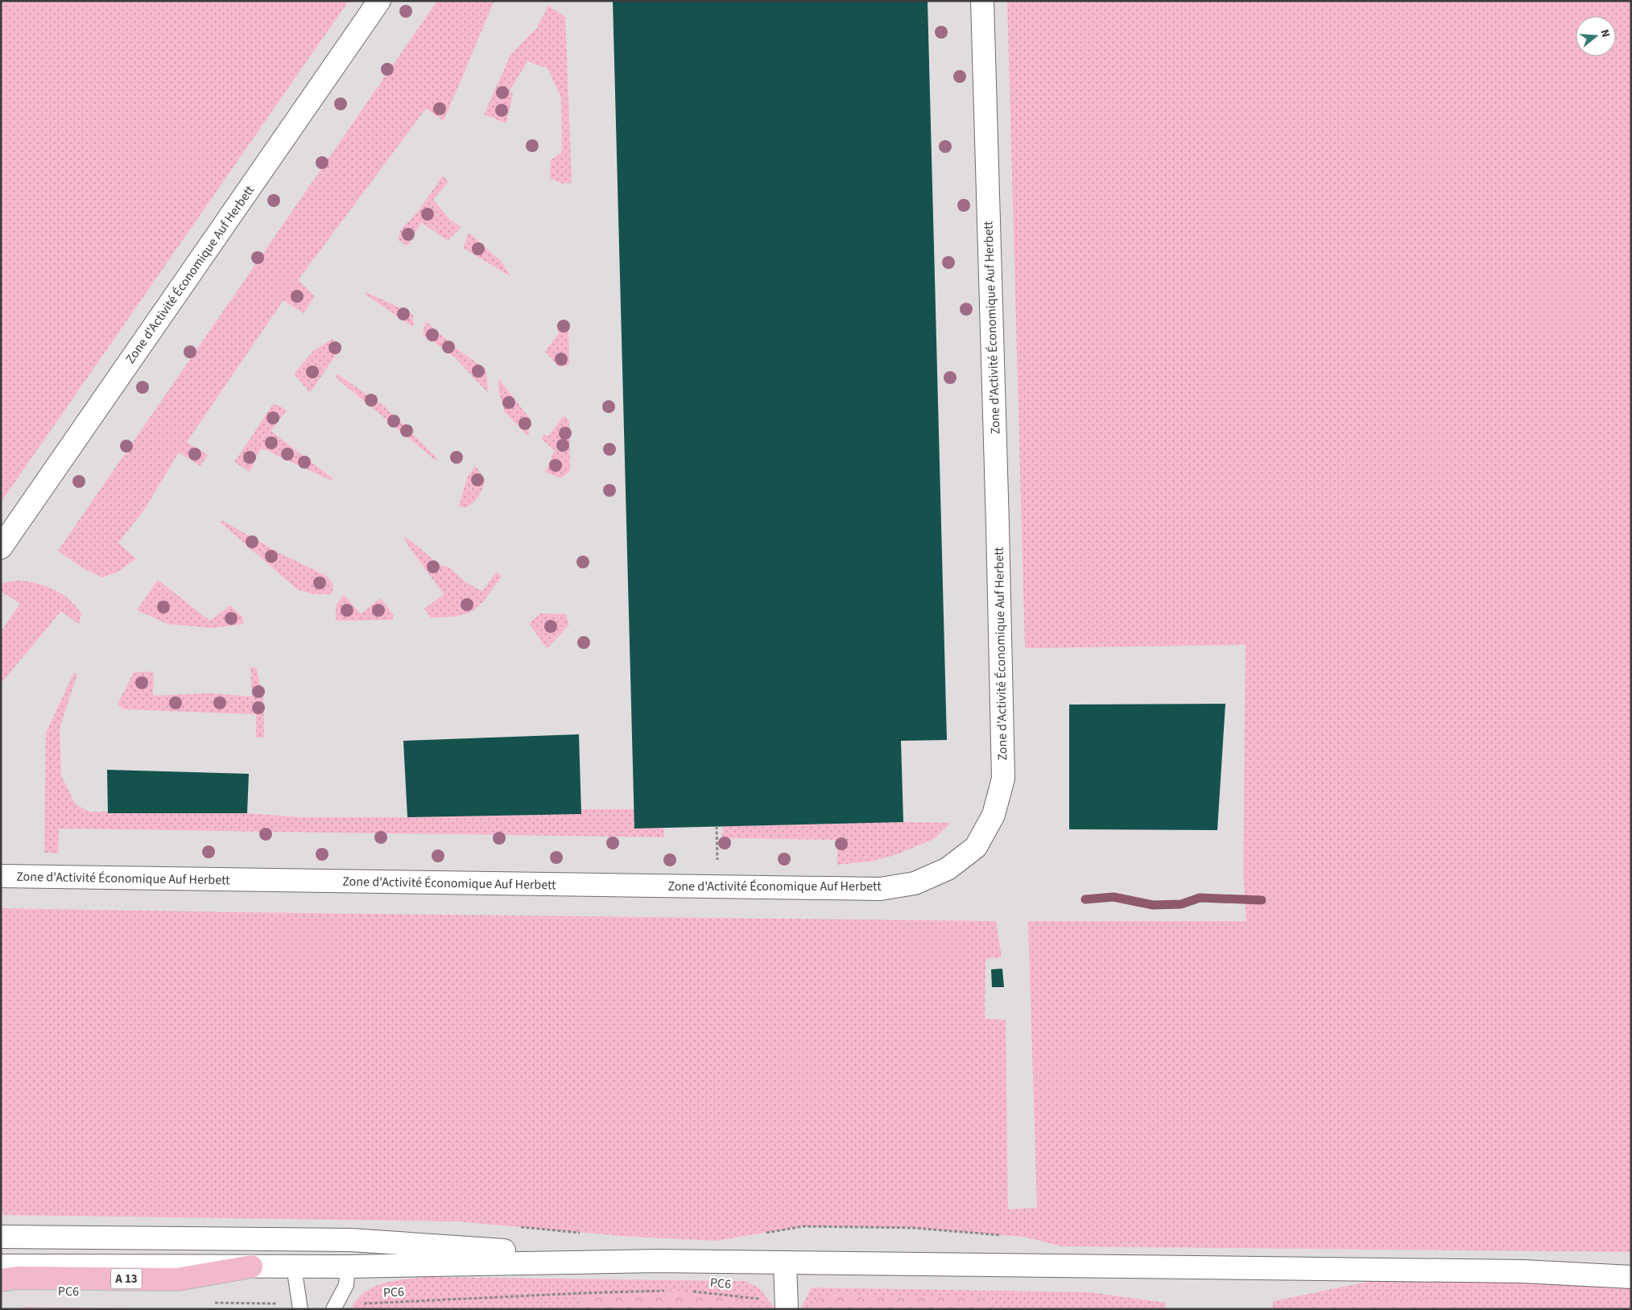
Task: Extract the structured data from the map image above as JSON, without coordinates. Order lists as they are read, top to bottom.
{
  "streets": {
    "highway": ["A 13"],
    "street": ["Zone d'Activité Économique Auf Herbett"],
    "path": ["PC6"]
  },
  "north": "right"
}
